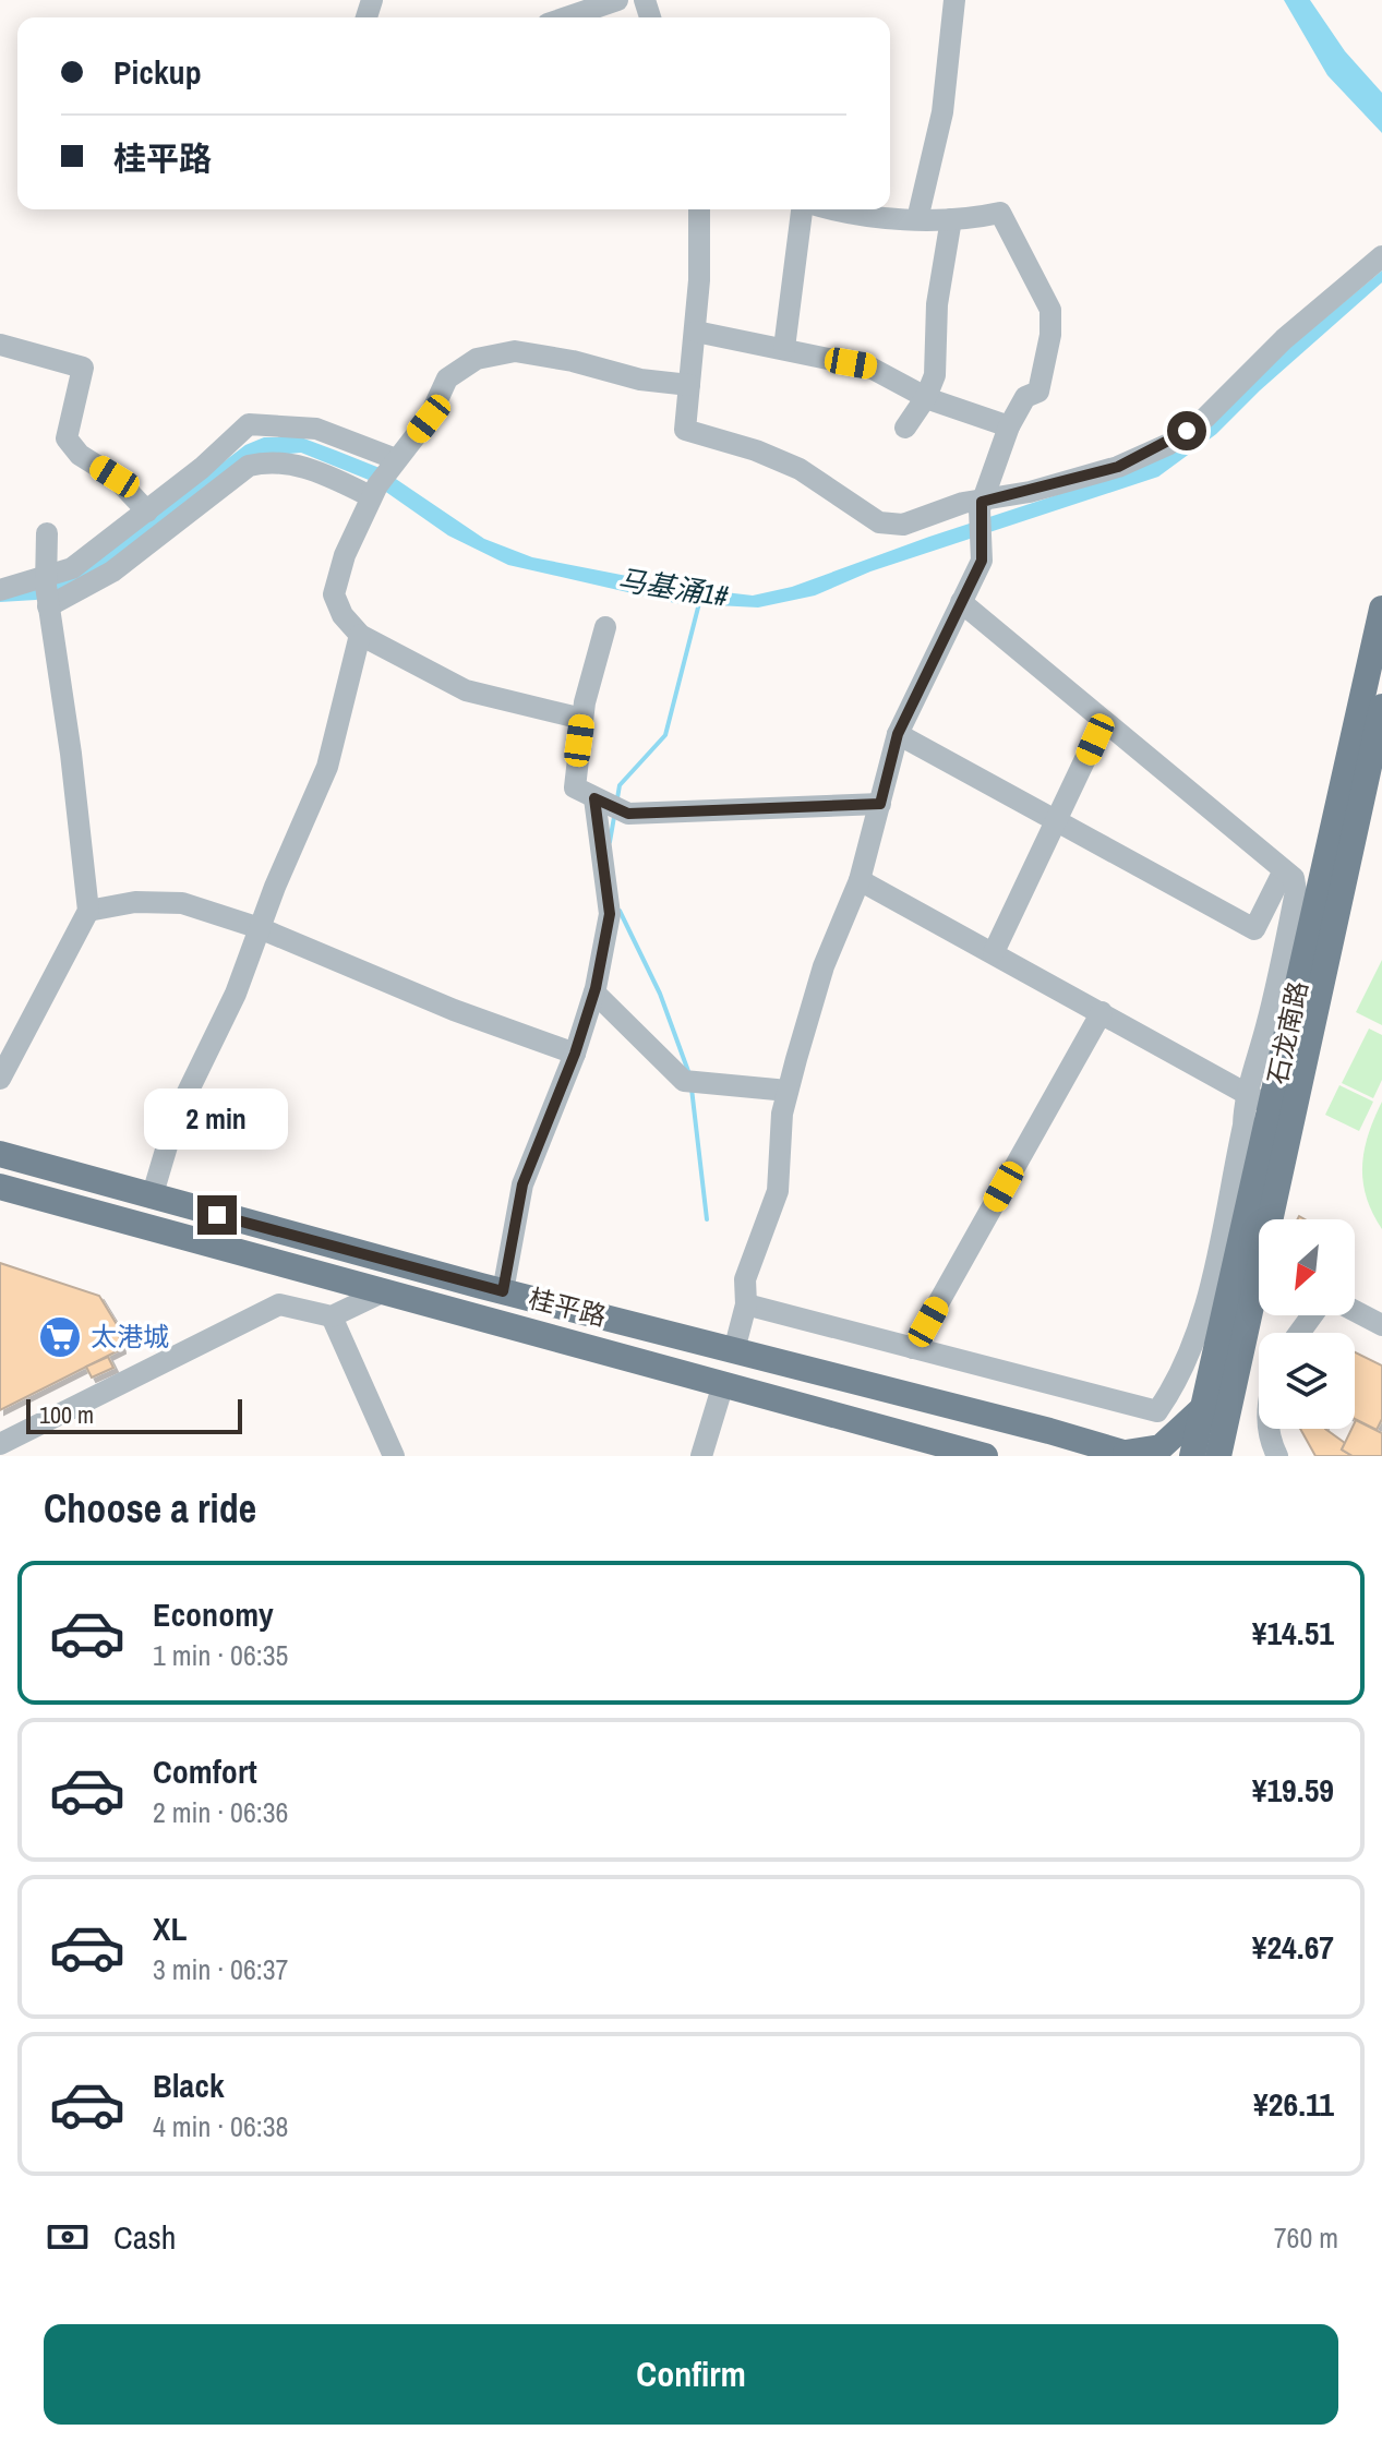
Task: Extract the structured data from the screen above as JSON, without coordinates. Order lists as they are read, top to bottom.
{
  "streets": {
    "main road": ["石龙南路", "桂平路"]
  },
  "water": ["马基涌1#"],
  "places": {
    "supermarket": ["太港城"]
  },
  "scale_bar": "100 m",
  "north": "bottom left",
  "page": {
    "banner": ["Pickup", "桂平路"],
    "bubble": "2 min",
    "scale": "100 m",
    "heading": "Choose a ride",
    "list": [
      {
        "name": "Economy",
        "note": "1 min · 06:35",
        "value": "¥14.51"
      },
      {
        "name": "Comfort",
        "note": "2 min · 06:36",
        "value": "¥19.59"
      },
      {
        "name": "XL",
        "note": "3 min · 06:37",
        "value": "¥24.67"
      },
      {
        "name": "Black",
        "note": "4 min · 06:38",
        "value": "¥26.11"
      }
    ],
    "pay": ["Cash", "760 m"],
    "buttons": "Confirm"
  }
}
